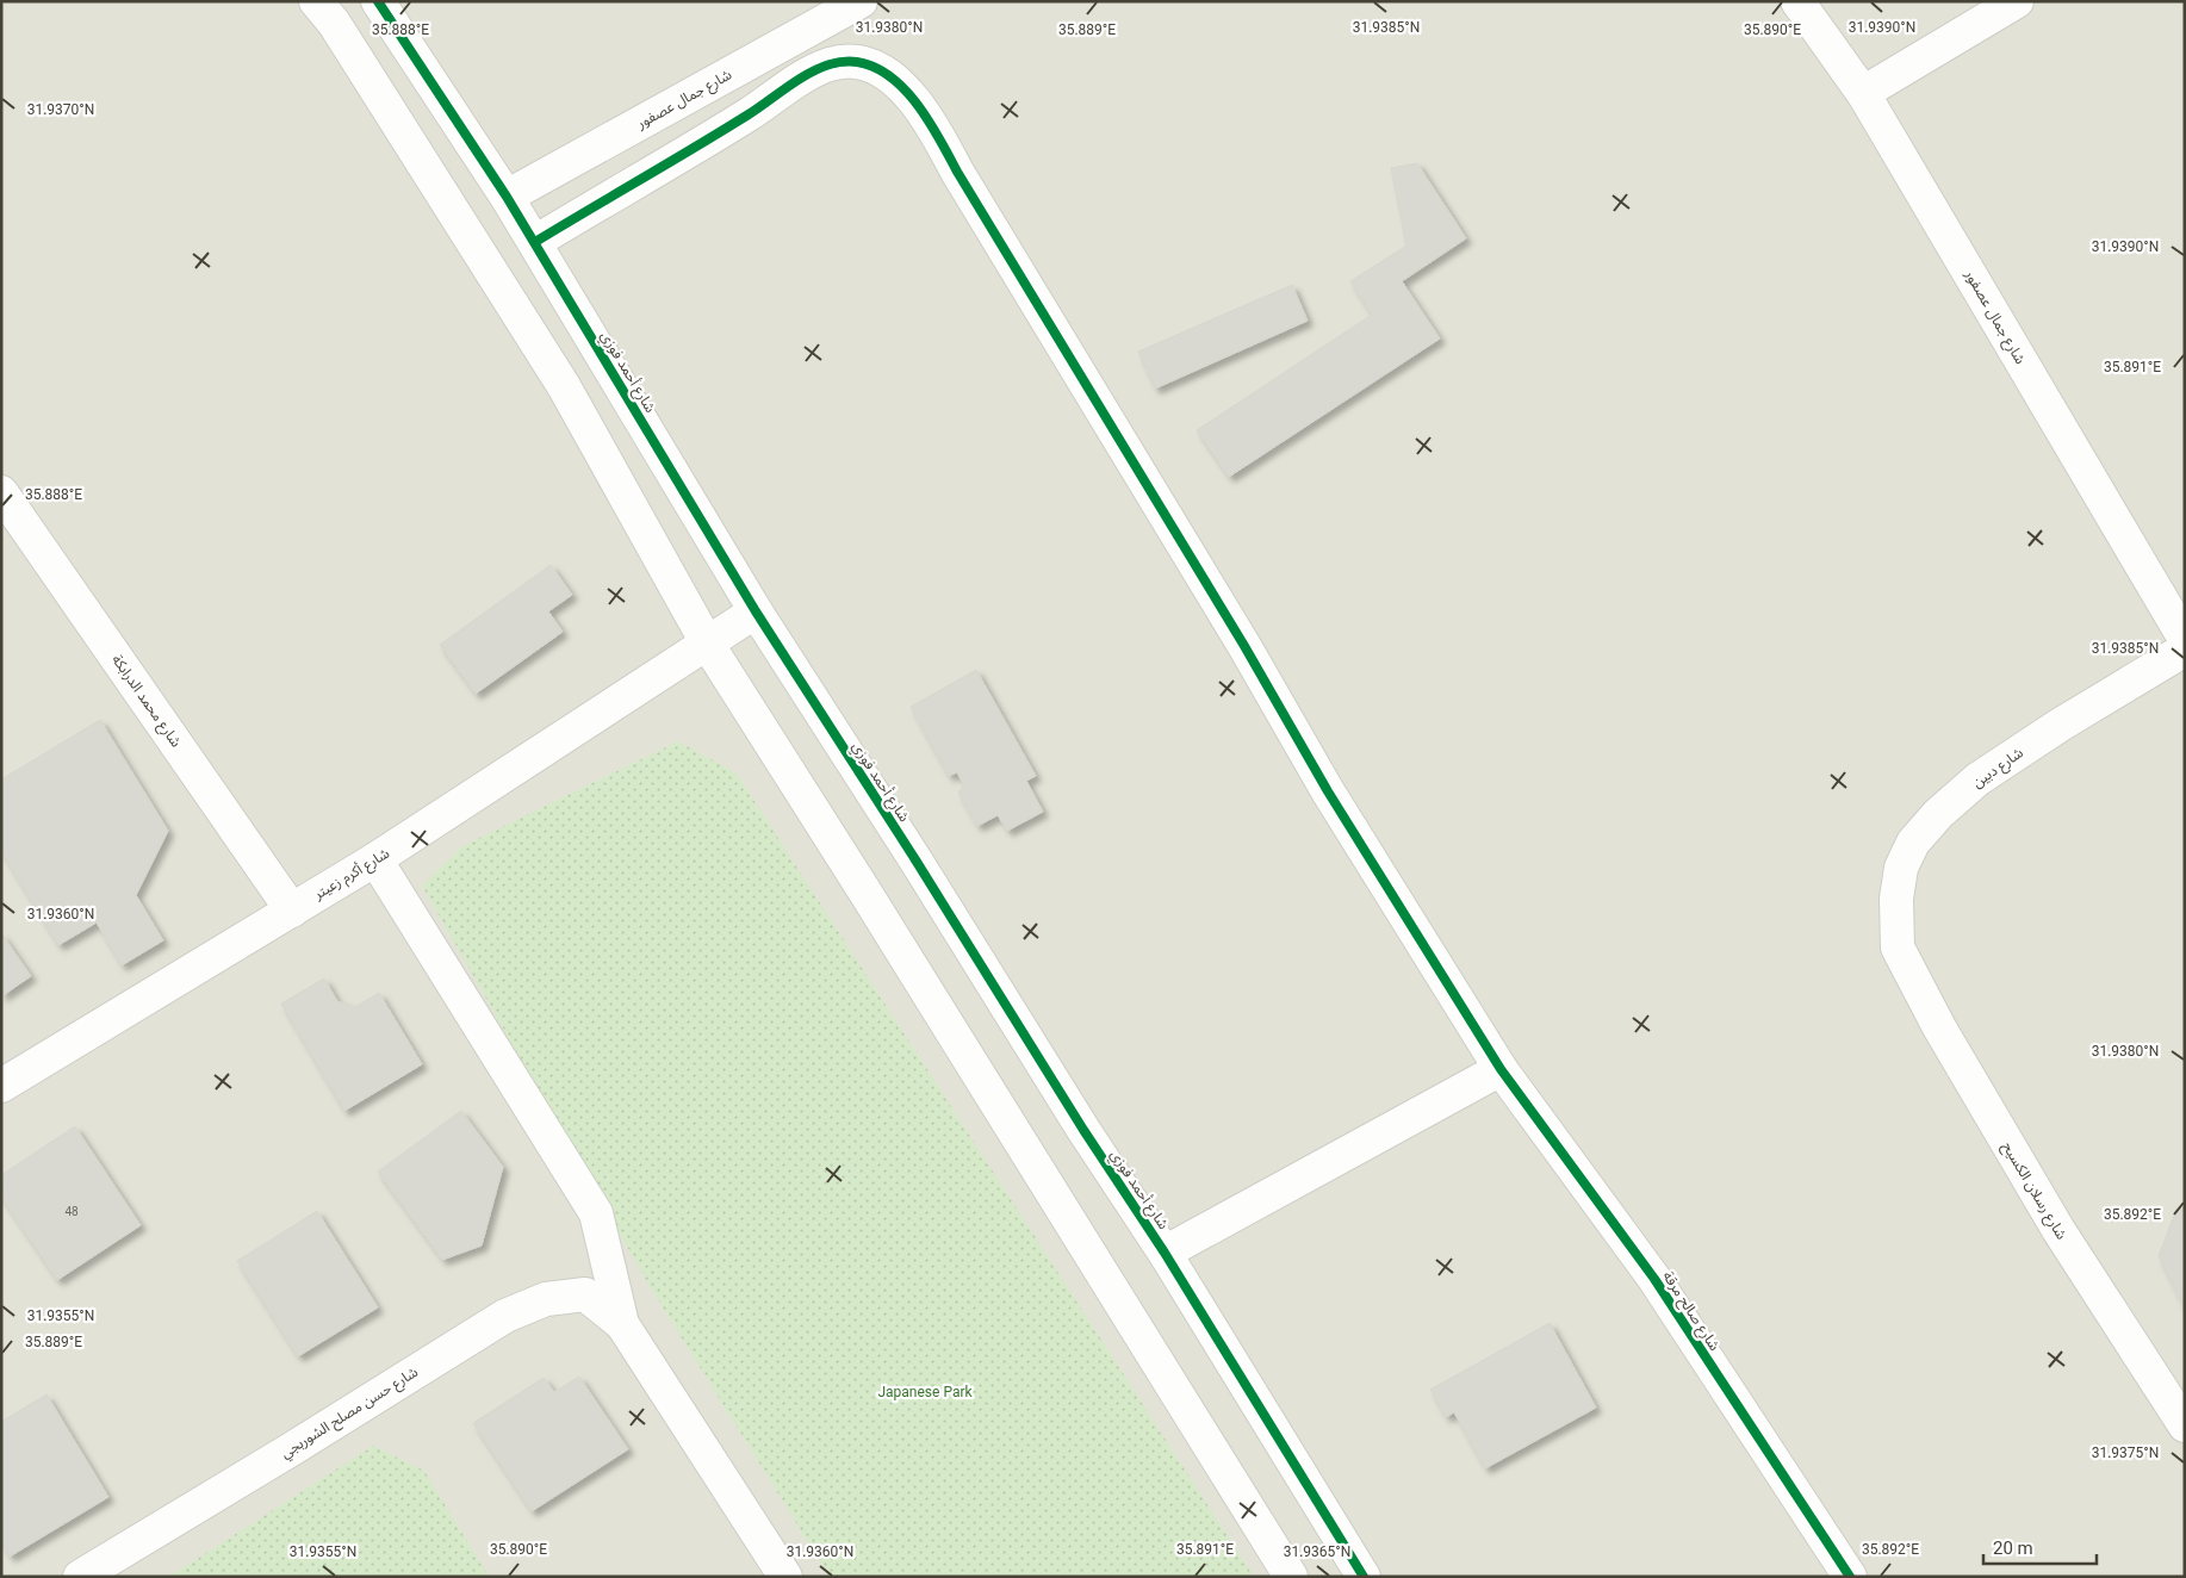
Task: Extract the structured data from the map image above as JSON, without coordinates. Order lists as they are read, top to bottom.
{
  "streets": {
    "street": [
      "شارع جمال عصفور",
      "شارع أحمد فوزي",
      "شارع محمد الدرابكة",
      "شارع دبين",
      "شارع أكرم زعيتر",
      "شارع رسلان الكسيح",
      "شارع صالح مرقة",
      "شارع حسن مصلح الشوربجي"
    ]
  },
  "crossings": [
    ["شارع جمال عصفور", "شارع أحمد فوزي"],
    ["شارع أحمد فوزي", "شارع أكرم زعيتر"],
    ["شارع أحمد فوزي", "شارع صالح مرقة"],
    ["شارع محمد الدرابكة", "شارع أكرم زعيتر"],
    ["شارع دبين", "شارع رسلان الكسيح"],
    ["شارع أكرم زعيتر", "شارع حسن مصلح الشوربجي"]
  ],
  "parks": ["Japanese Park"],
  "house_numbers": ["48"],
  "scale_bar": "20 m",
  "coordinates": [
    "31.9380°N",
    "31.9385°N",
    "31.9390°N",
    "35.888°E",
    "35.890°E",
    "35.889°E",
    "31.9370°N",
    "35.891°E",
    "31.9360°N",
    "35.892°E",
    "31.9355°N",
    "31.9375°N",
    "31.9365°N"
  ]
}
